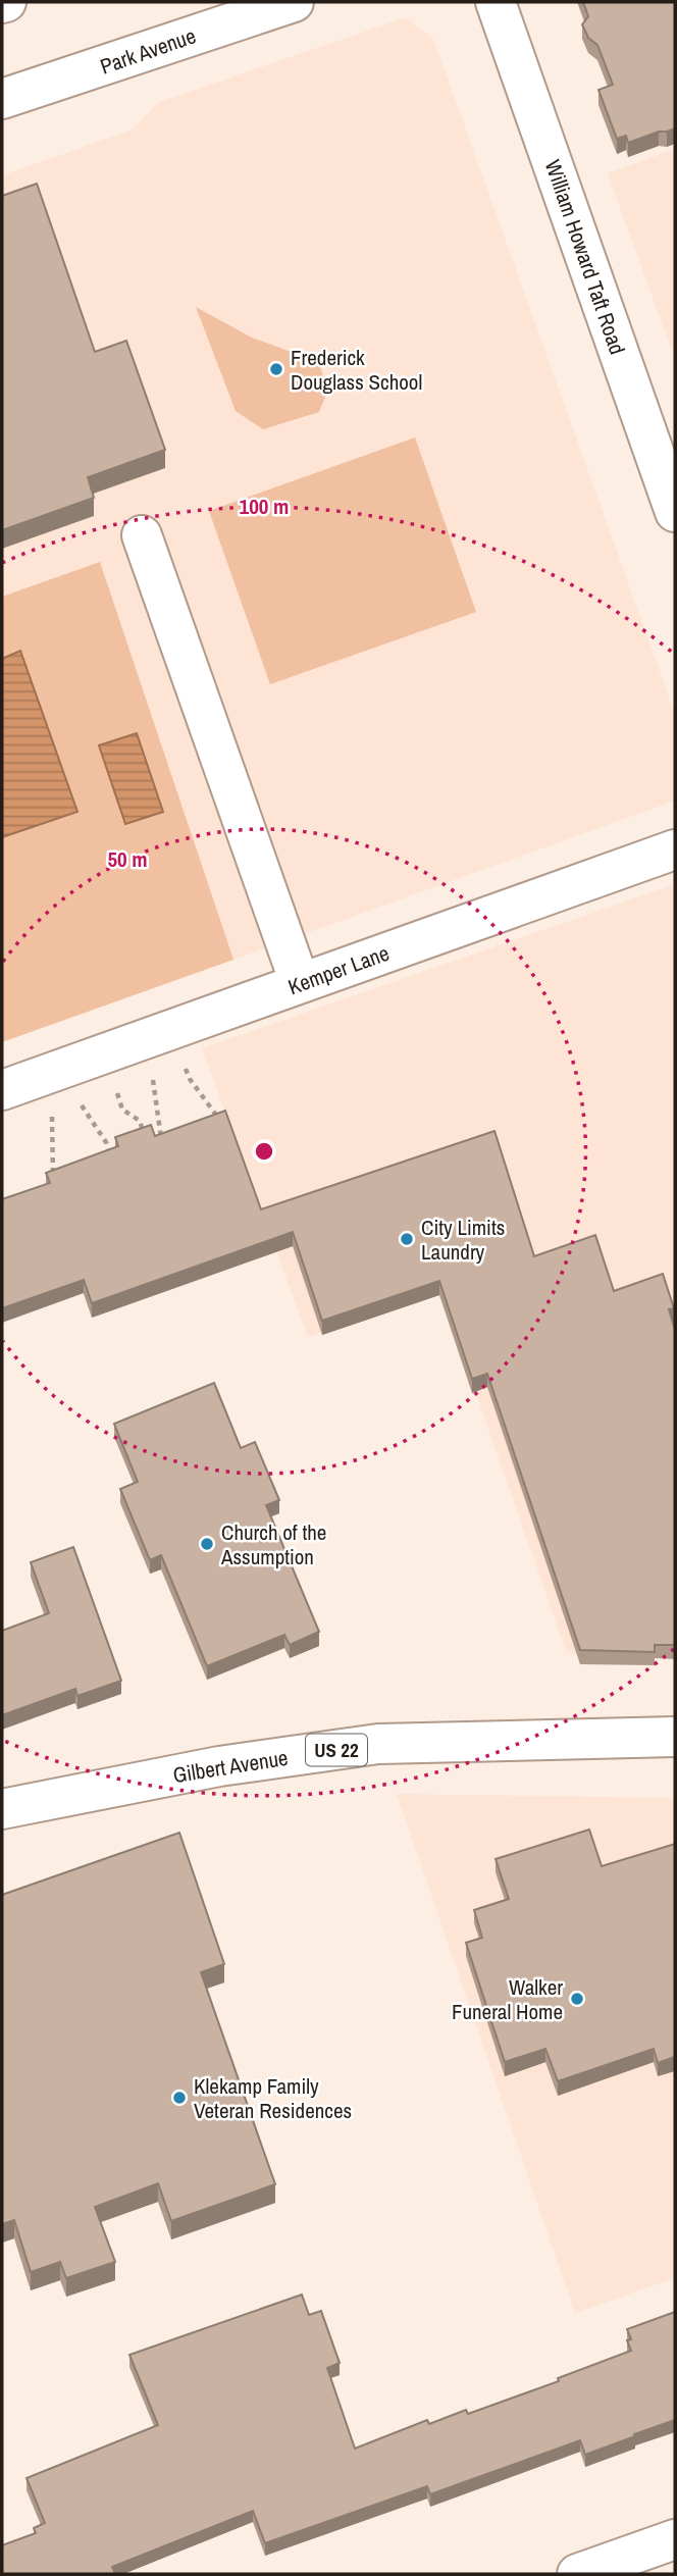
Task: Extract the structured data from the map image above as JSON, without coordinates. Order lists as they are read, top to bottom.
{
  "streets": {
    "street": [
      "Park Avenue",
      "William Howard Taft Road",
      "Kemper Lane",
      "US 22",
      "Gilbert Avenue"
    ]
  },
  "places": [
    "Frederick Douglass School",
    "City Limits Laundry",
    "Church of the Assumption",
    "Walker Funeral Home",
    "Klekamp Family Veteran Residences"
  ],
  "rings": ["100 m", "50 m"]
}
